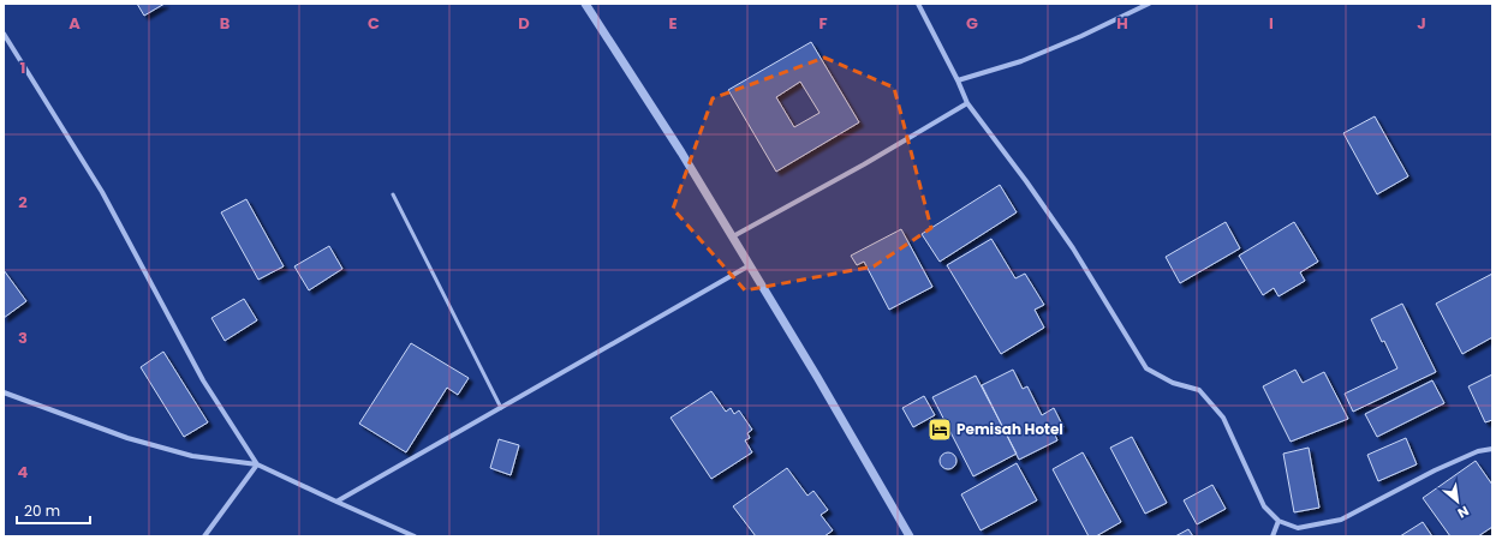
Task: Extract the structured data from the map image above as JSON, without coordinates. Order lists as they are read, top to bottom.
{
  "places": {
    "hotel": ["Pemisah Hotel"]
  },
  "scale_bar": "20 m",
  "north": "bottom right",
  "grid": {
    "columns": [
      "A",
      "B",
      "C",
      "D",
      "E",
      "F",
      "G",
      "H",
      "I",
      "J"
    ],
    "rows": [
      "1",
      "2",
      "3",
      "4"
    ]
  }
}
